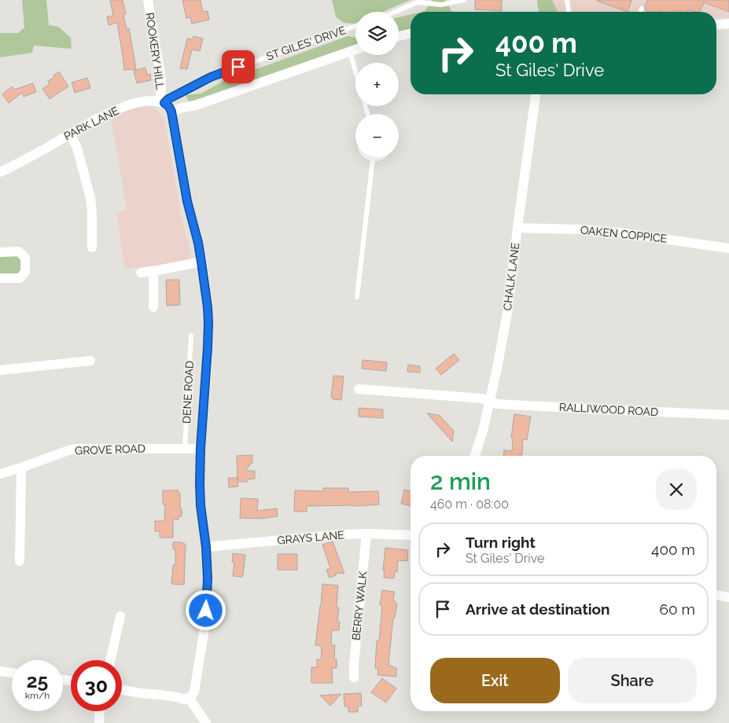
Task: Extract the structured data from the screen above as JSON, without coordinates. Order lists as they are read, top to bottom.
{
  "streets": {
    "street": [
      "ROOKERY HILL",
      "PARK LANE",
      "OAKEN COPPICE",
      "CHALK LANE",
      "DENE ROAD",
      "RALLIWOOD ROAD",
      "GROVE ROAD",
      "GRAYS LANE",
      "BERRY WALK"
    ],
    "lane": ["ST GILES' DRIVE"]
  },
  "crossings": [
    ["ST GILES' DRIVE", "ROOKERY HILL"],
    ["ST GILES' DRIVE", "PARK LANE"],
    ["ROOKERY HILL", "PARK LANE"],
    ["OAKEN COPPICE", "CHALK LANE"],
    ["CHALK LANE", "RALLIWOOD ROAD"],
    ["DENE ROAD", "GROVE ROAD"],
    ["DENE ROAD", "GRAYS LANE"],
    ["GRAYS LANE", "BERRY WALK"]
  ],
  "page": {
    "map_buttons": ["+", "−"],
    "turn": ["400 m", "St Giles' Drive"],
    "heading": ["2 min", "460 m · 08:00"],
    "list": [
      {
        "name": "Turn right",
        "note": "St Giles' Drive",
        "value": "400 m"
      },
      {
        "name": "Arrive at destination",
        "value": "60 m"
      }
    ],
    "buttons": ["Exit", "Share"],
    "speed": "25 km/h",
    "limit": "30"
  }
}
